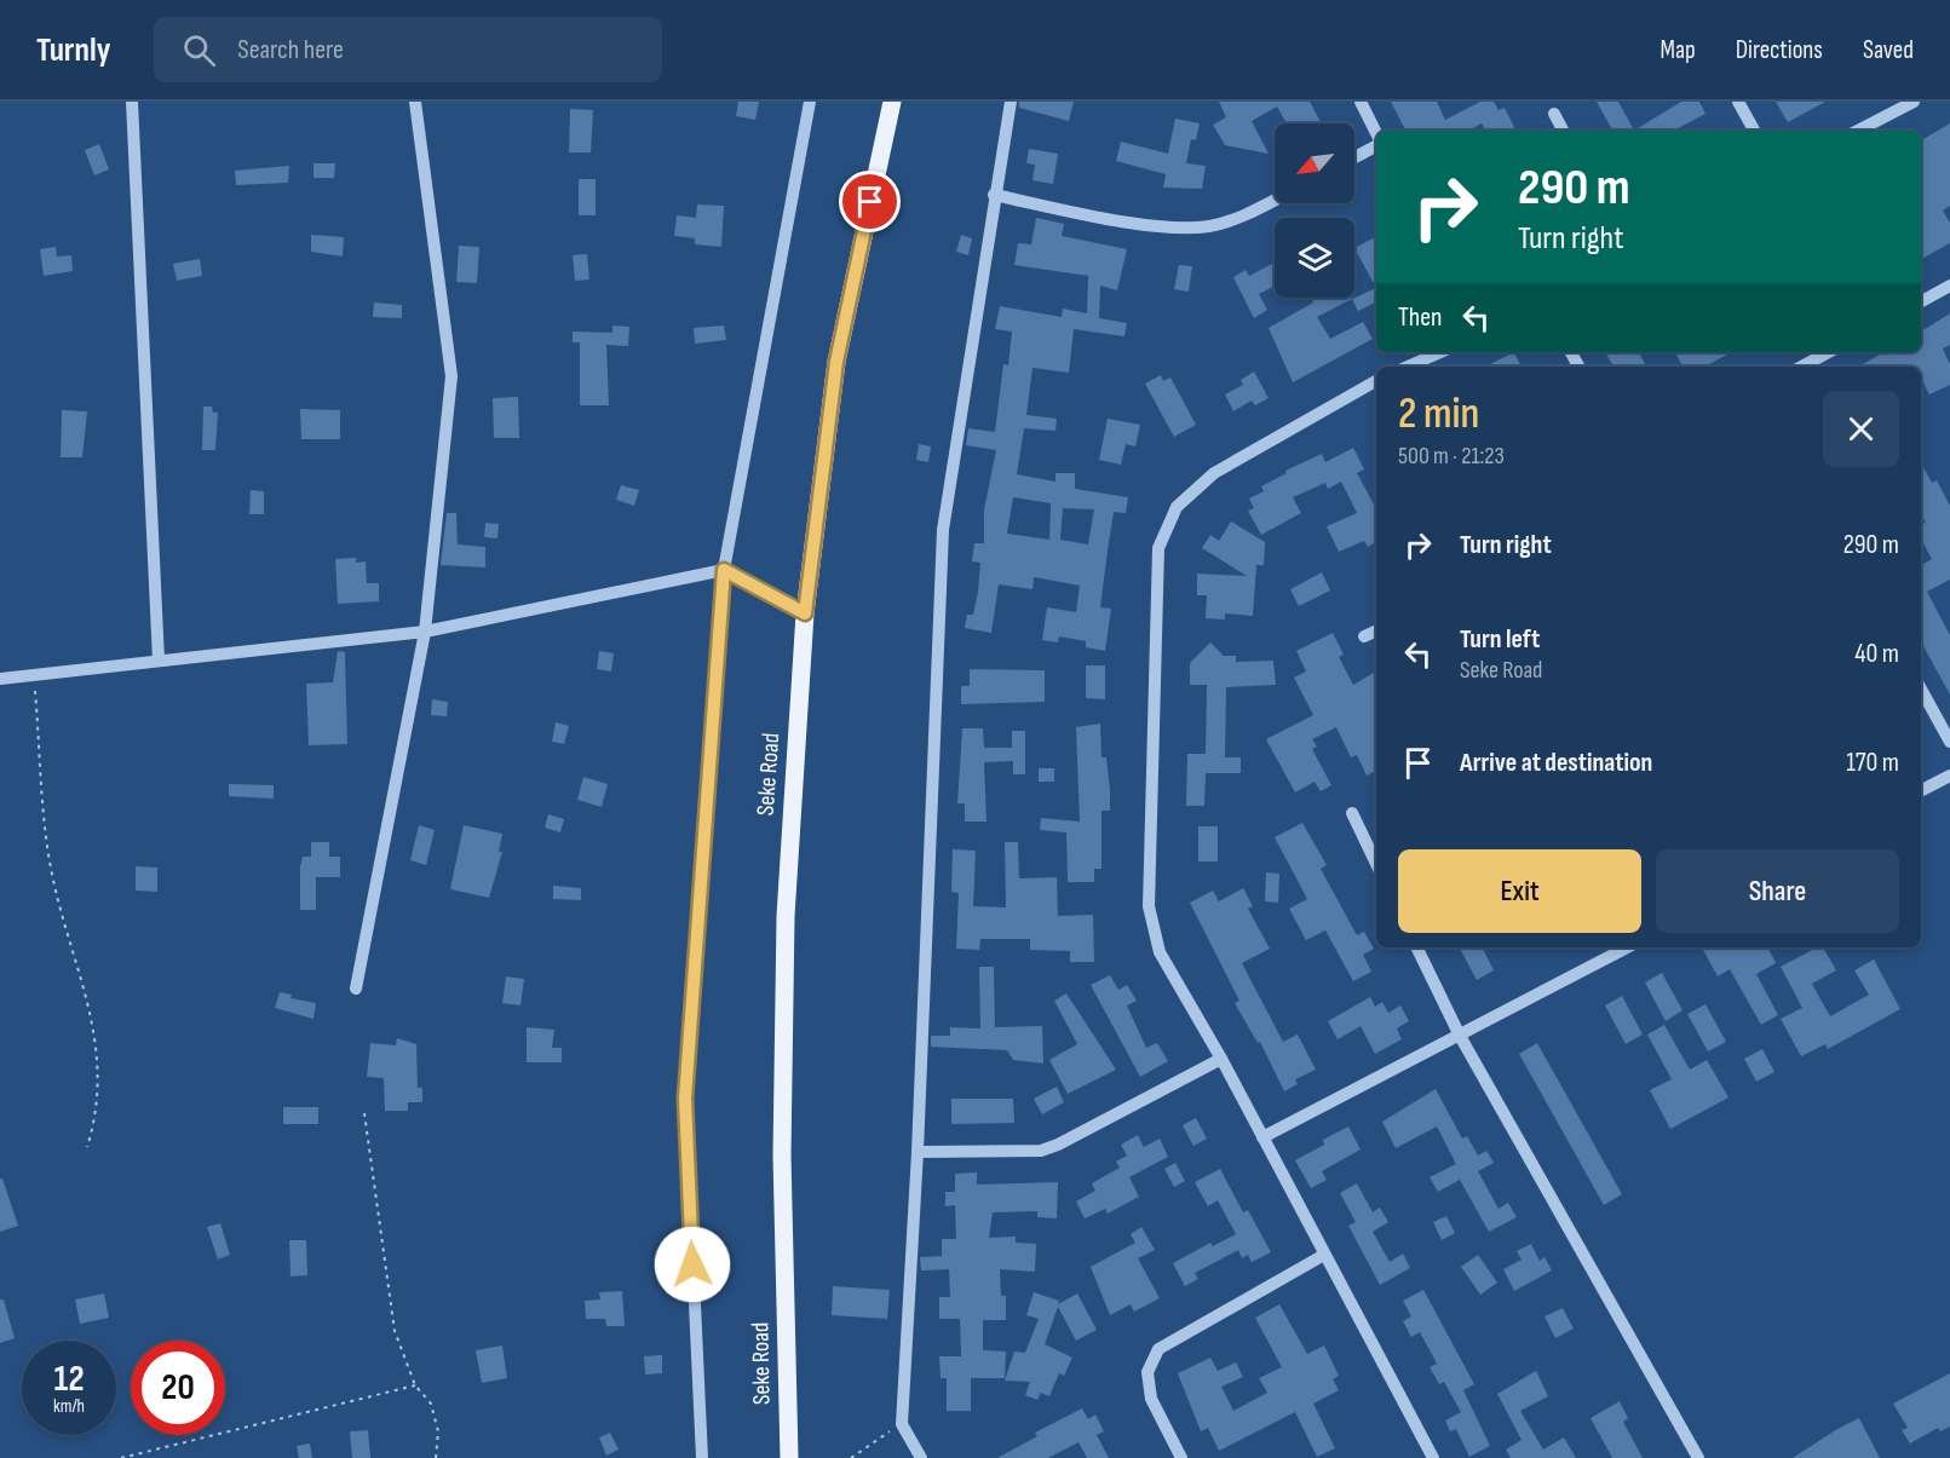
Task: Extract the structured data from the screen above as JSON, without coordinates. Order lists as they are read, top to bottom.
{
  "streets": {
    "main road": ["Seke Road"]
  },
  "north": "bottom left",
  "page": {
    "header": "Turnly",
    "search": "Search here",
    "nav": ["Map", "Directions", "Saved"],
    "turn": ["290 m", "Turn right"],
    "then": "Then",
    "heading": ["2 min", "500 m · 21:23"],
    "list": [
      {
        "name": "Turn right",
        "value": "290 m"
      },
      {
        "name": "Turn left",
        "note": "Seke Road",
        "value": "40 m"
      },
      {
        "name": "Arrive at destination",
        "value": "170 m"
      }
    ],
    "buttons": ["Exit", "Share"],
    "speed": "12 km/h",
    "limit": "20"
  }
}
